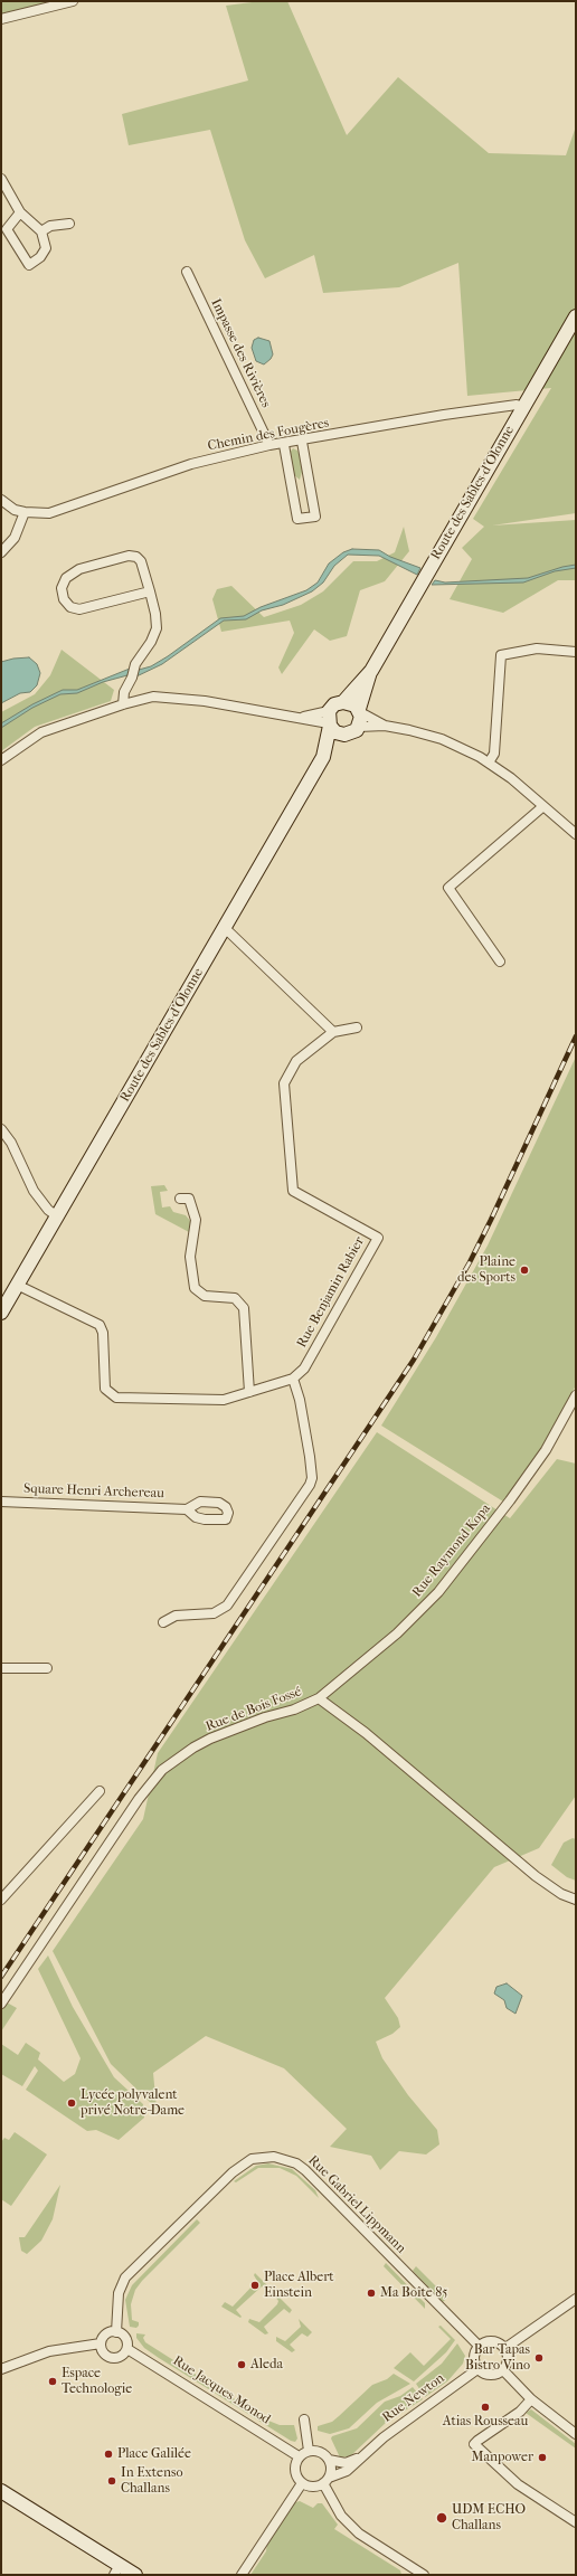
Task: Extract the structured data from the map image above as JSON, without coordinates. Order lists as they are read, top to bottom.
{
  "streets": {
    "main road": ["Route des Sables-d'Olonne"],
    "street": [
      "Impasse des Rivières",
      "Chemin des Fougères",
      "Rue Benjamin Rabier",
      "Square Henri Archereau",
      "Rue Raymond Kopa",
      "Rue de Bois Fossé",
      "Rue Gabriel Lippmann",
      "Rue Jacques Monod",
      "Rue Newton"
    ]
  },
  "crossings": [
    ["Impasse des Rivières", "Chemin des Fougères"],
    ["Chemin des Fougères", "Route des Sables-d'Olonne"],
    ["Rue Raymond Kopa", "Rue de Bois Fossé"],
    ["Rue Gabriel Lippmann", "Rue Jacques Monod"],
    ["Rue Gabriel Lippmann", "Rue Newton"],
    ["Rue Jacques Monod", "Rue Newton"]
  ],
  "places": [
    "Plaine des Sports",
    "Lycée polyvalent privé Notre-Dame",
    "Place Albert Einstein",
    "Ma Boîte 85",
    "Bar Tapas Bistro Vino",
    "Aleda",
    "Espace Technologie",
    "Atias Rousseau",
    "Place Galilée",
    "Manpower",
    "In Extenso Challans",
    "UDM ECHO Challans"
  ]
}
